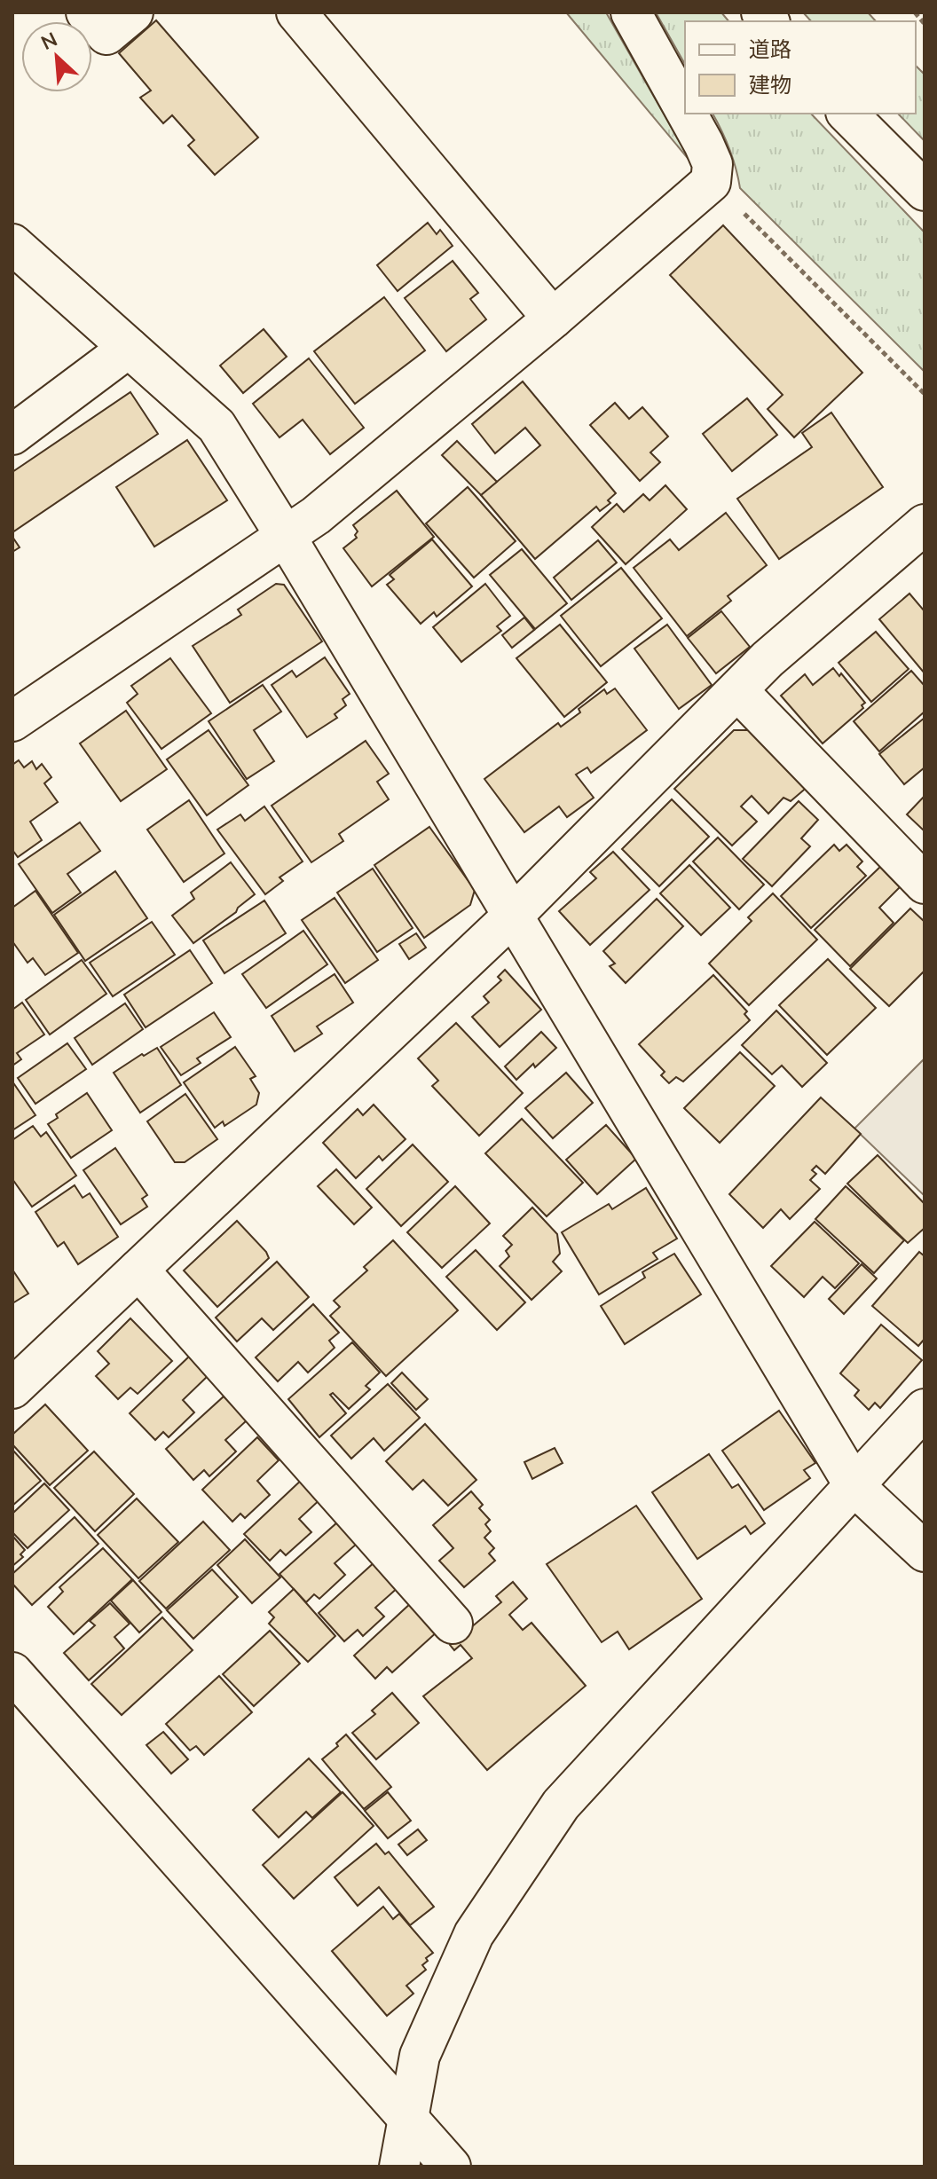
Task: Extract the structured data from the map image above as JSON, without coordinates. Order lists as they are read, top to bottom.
{
  "legend": ["道路", "建物"],
  "north": "top left"
}
